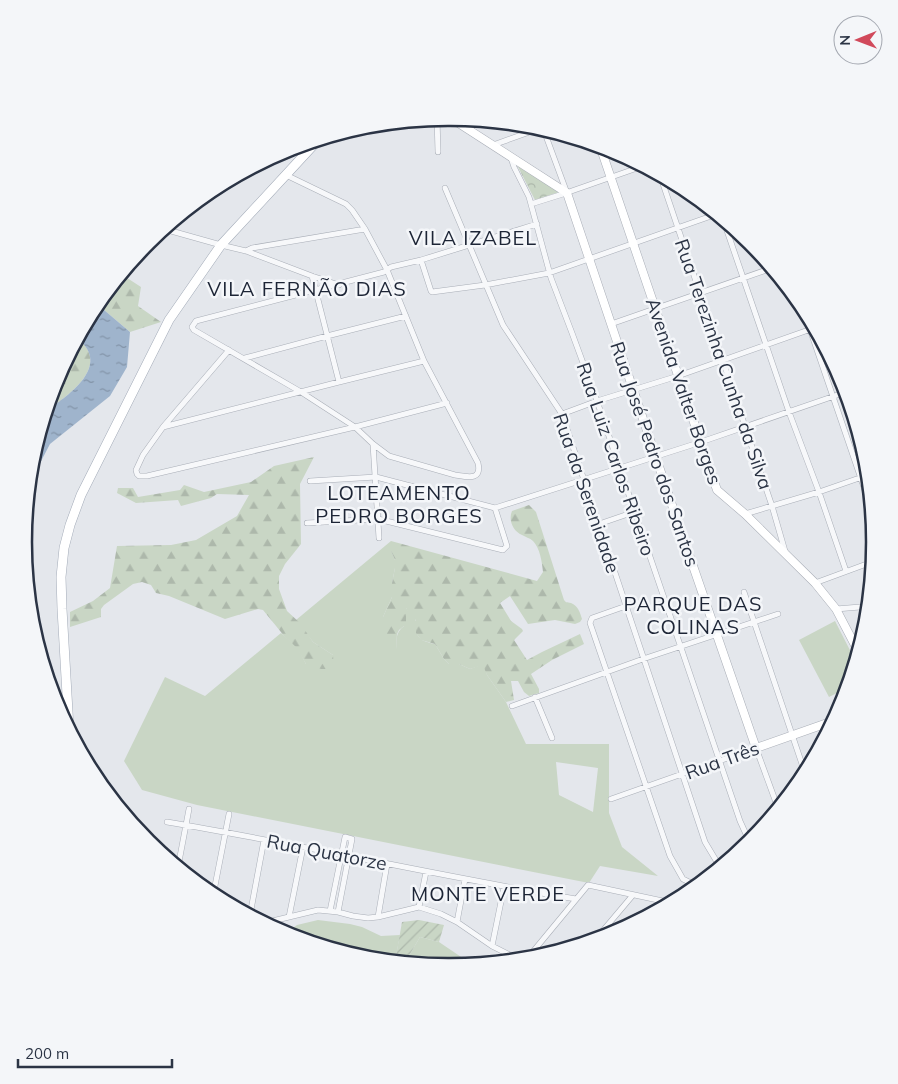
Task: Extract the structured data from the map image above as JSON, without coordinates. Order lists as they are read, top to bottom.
{
  "streets": {
    "street": [
      "Rua Terezinha Cunha da Silva",
      "Avenida Valter Borges",
      "Rua José Pedro dos Santos",
      "Rua Luiz Carlos Ribeiro",
      "Rua da Serenidade",
      "Rua Três",
      "Rua Quatorze"
    ]
  },
  "crossings": [
    ["Rua Terezinha Cunha da Silva", "Avenida Valter Borges"],
    ["Rua José Pedro dos Santos", "Rua Três"],
    ["Rua Luiz Carlos Ribeiro", "Rua Três"],
    ["Rua da Serenidade", "Rua Três"]
  ],
  "districts": [
    "VILA IZABEL",
    "VILA FERNÃO DIAS",
    "LOTEAMENTO PEDRO BORGES",
    "PARQUE DAS COLINAS",
    "MONTE VERDE"
  ],
  "scale_bar": "200 m",
  "north": "left"
}
